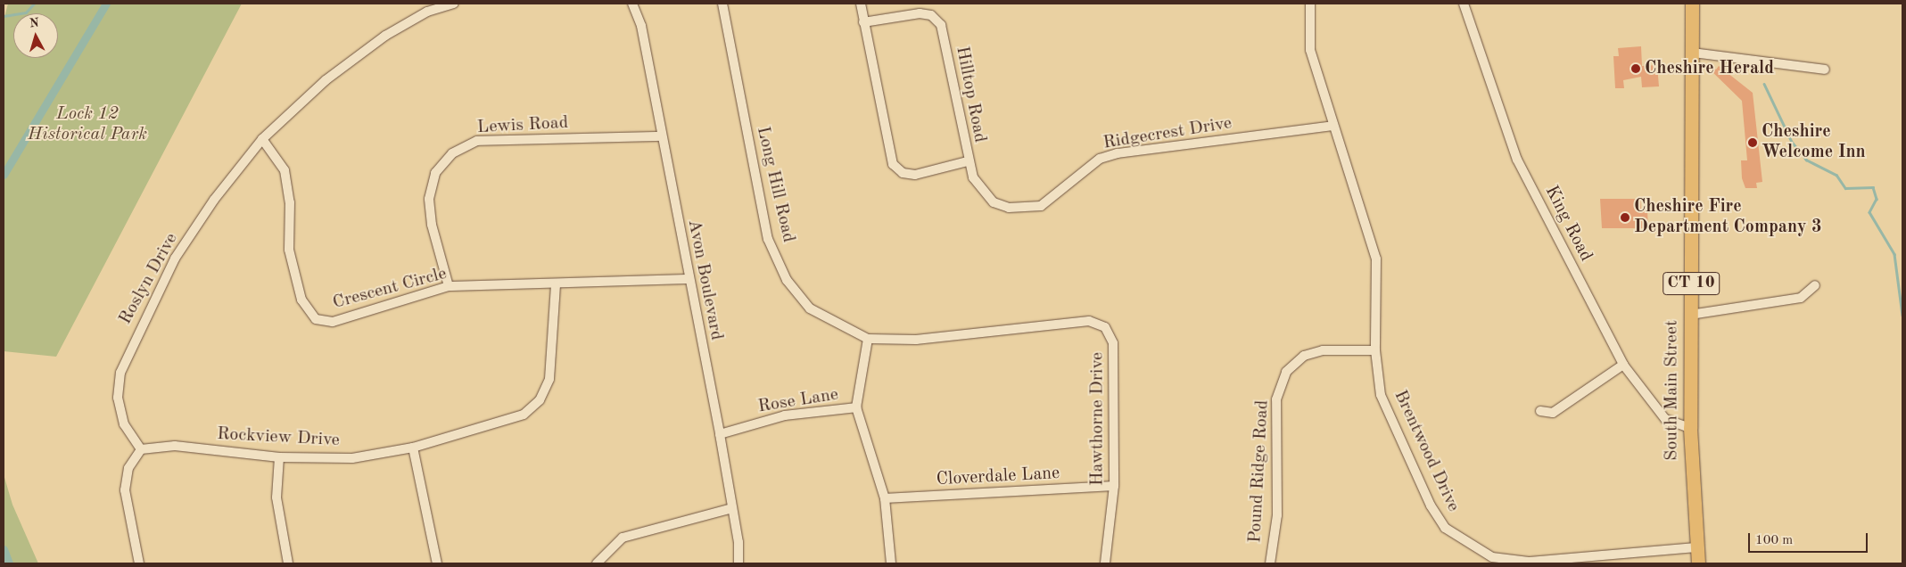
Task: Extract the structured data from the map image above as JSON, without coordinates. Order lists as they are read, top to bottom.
{
  "streets": {
    "highway": ["CT 10", "South Main Street"],
    "street": [
      "Hilltop Road",
      "Lewis Road",
      "Ridgecrest Drive",
      "Long Hill Road",
      "King Road",
      "Roslyn Drive",
      "Avon Boulevard",
      "Crescent Circle",
      "Rose Lane",
      "Hawthorne Drive",
      "Rockview Drive",
      "Brentwood Drive",
      "Pound Ridge Road",
      "Cloverdale Lane"
    ]
  },
  "crossings": [
    ["Hilltop Road", "Ridgecrest Drive"],
    ["Lewis Road", "Avon Boulevard"],
    ["Lewis Road", "Crescent Circle"],
    ["Ridgecrest Drive", "Brentwood Drive"],
    ["Long Hill Road", "Hawthorne Drive"],
    ["King Road", "South Main Street"],
    ["Roslyn Drive", "Crescent Circle"],
    ["Roslyn Drive", "Rockview Drive"],
    ["Avon Boulevard", "Crescent Circle"],
    ["Avon Boulevard", "Rose Lane"],
    ["Crescent Circle", "Rockview Drive"],
    ["South Main Street", "Brentwood Drive"],
    ["Hawthorne Drive", "Cloverdale Lane"],
    ["Brentwood Drive", "Pound Ridge Road"]
  ],
  "parks": ["Lock 12 Historical Park"],
  "places": ["Cheshire Herald", "Cheshire Welcome Inn", "Cheshire Fire Department Company 3"],
  "scale_bar": "100 m",
  "north": "top"
}
